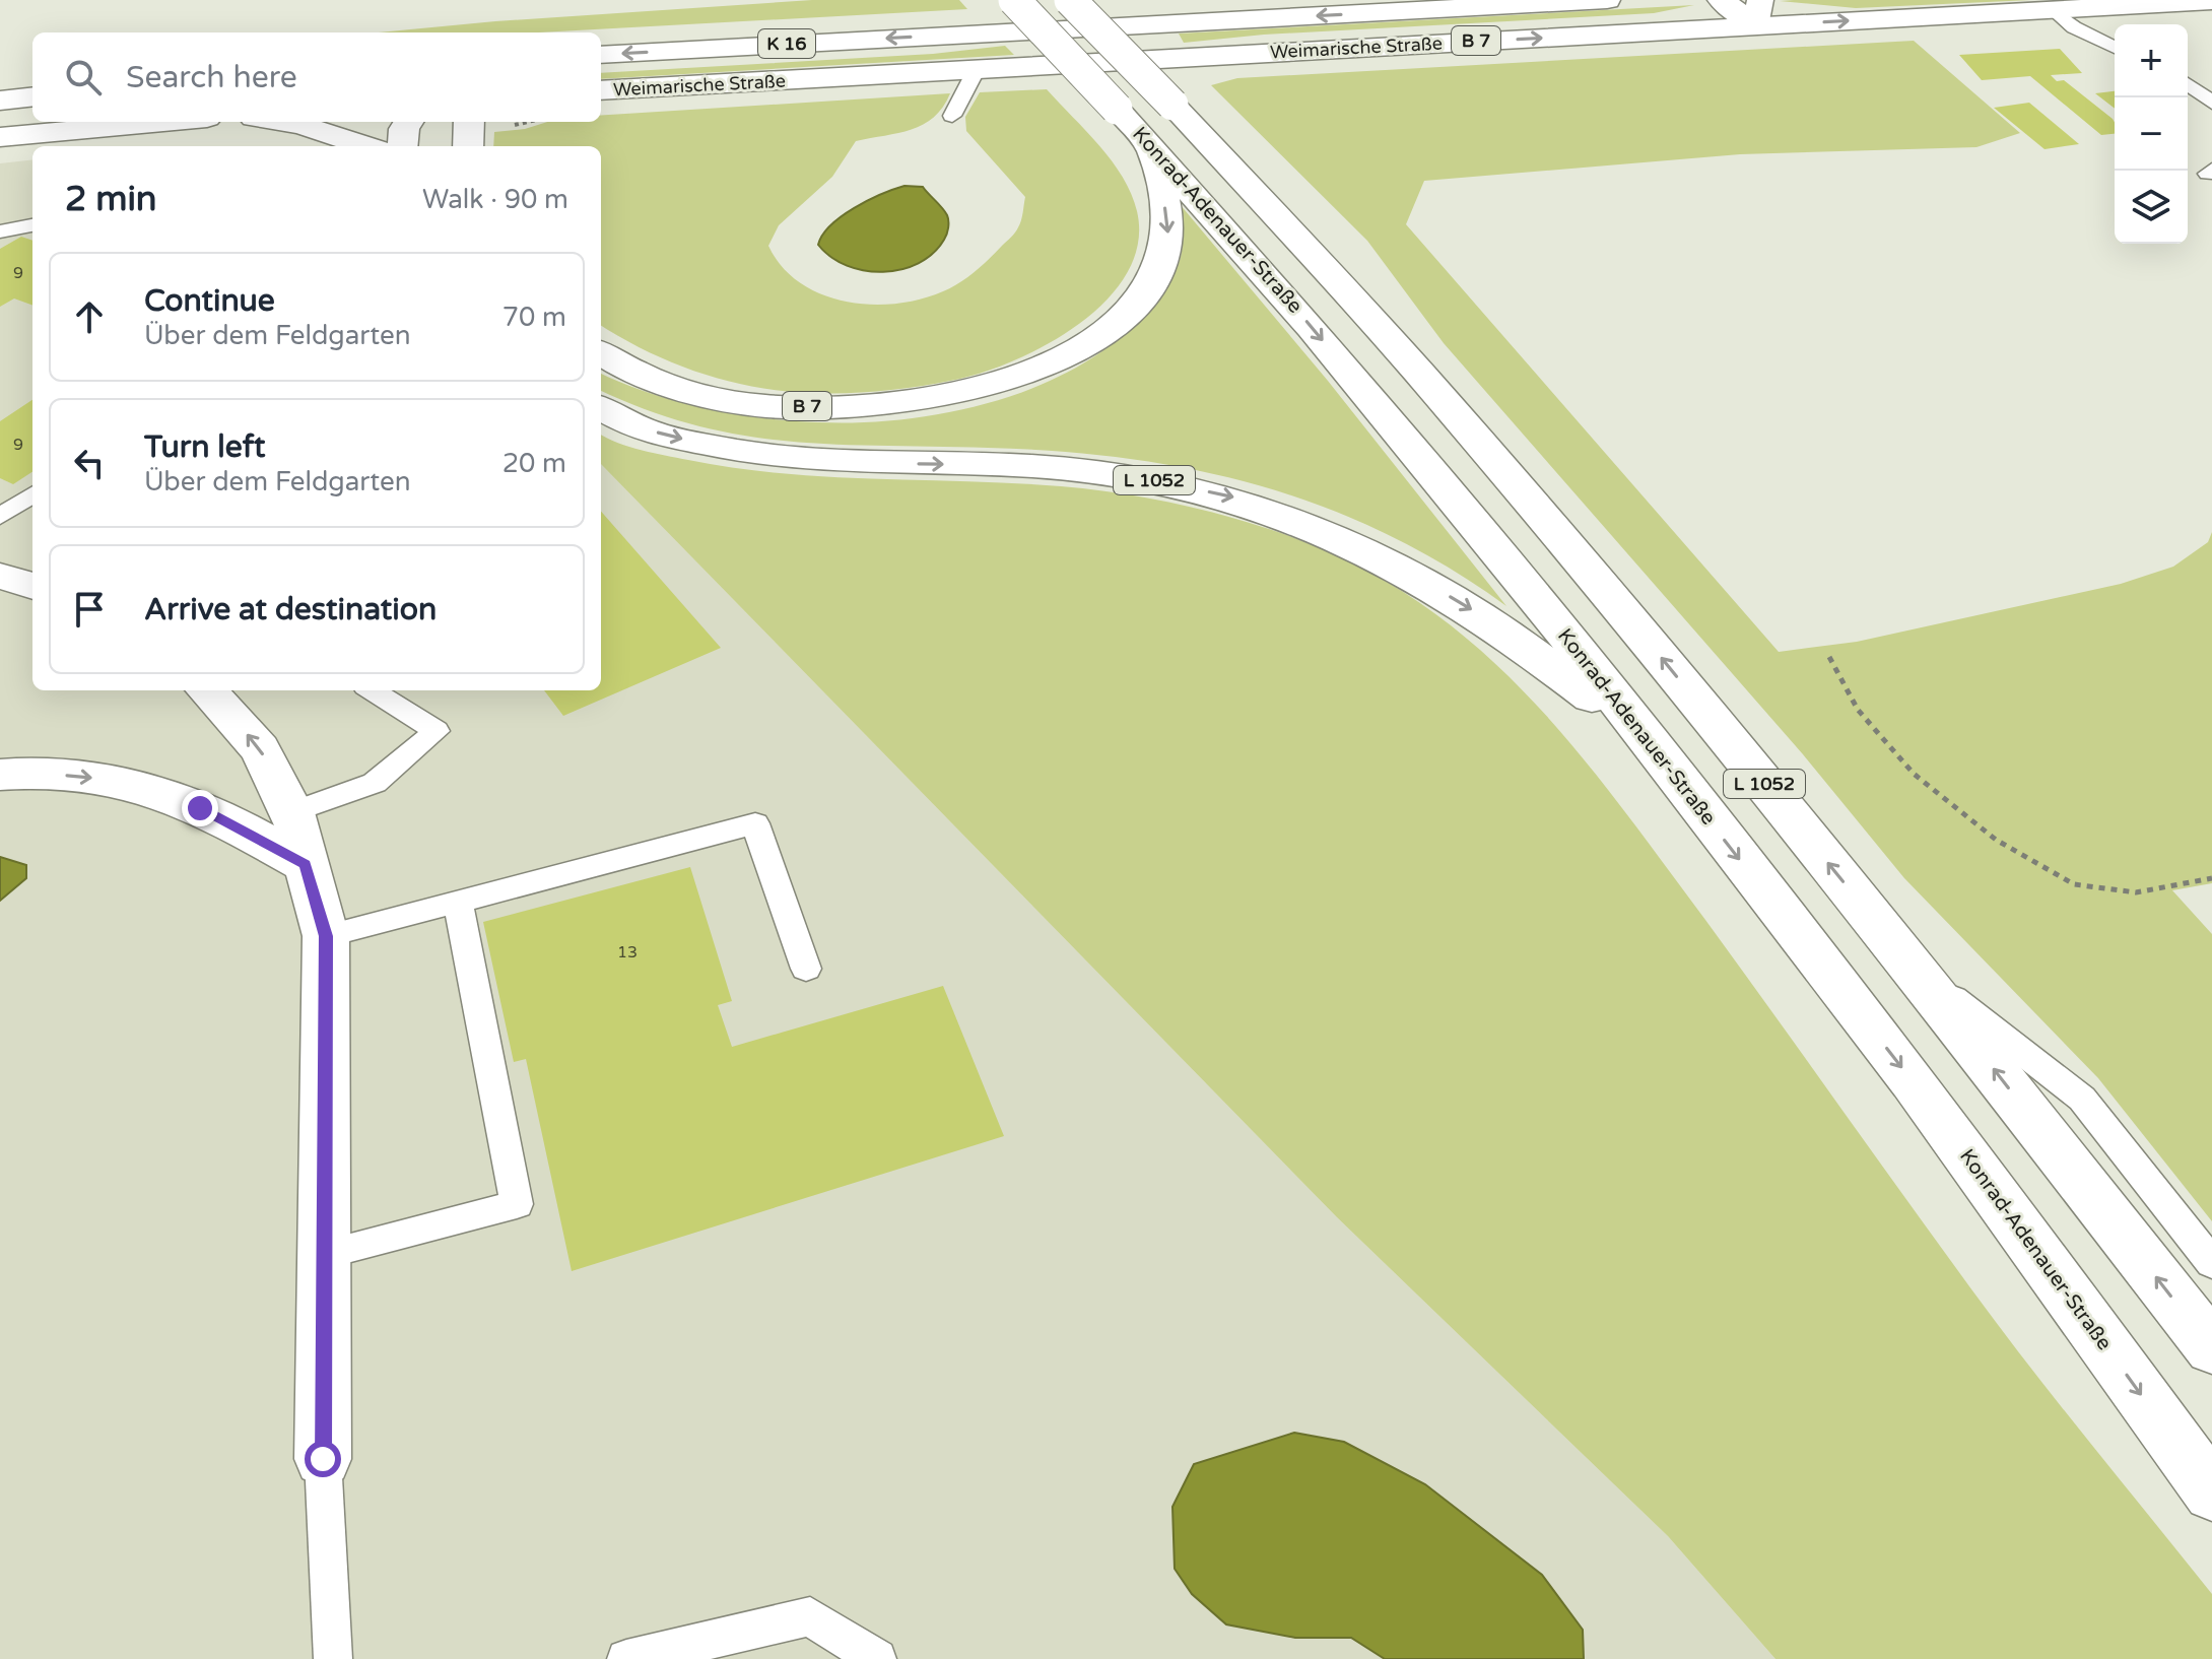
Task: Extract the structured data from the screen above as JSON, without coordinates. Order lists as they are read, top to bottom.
{
  "streets": {
    "main road": [
      "B 7",
      "K 16",
      "Weimarische Straße",
      "Konrad-Adenauer-Straße",
      "L 1052"
    ]
  },
  "crossings": [
    ["B 7", "Konrad-Adenauer-Straße"],
    ["Konrad-Adenauer-Straße", "L 1052"]
  ],
  "house_numbers": ["9", "9", "13"],
  "page": {
    "map_buttons": ["+", "−"],
    "search": "Search here",
    "heading": ["2 min", "Walk · 90 m"],
    "list": [
      ["Continue", "Über dem Feldgarten", "70 m"],
      ["Turn left", "Über dem Feldgarten", "20 m"],
      "Arrive at destination"
    ]
  }
}
